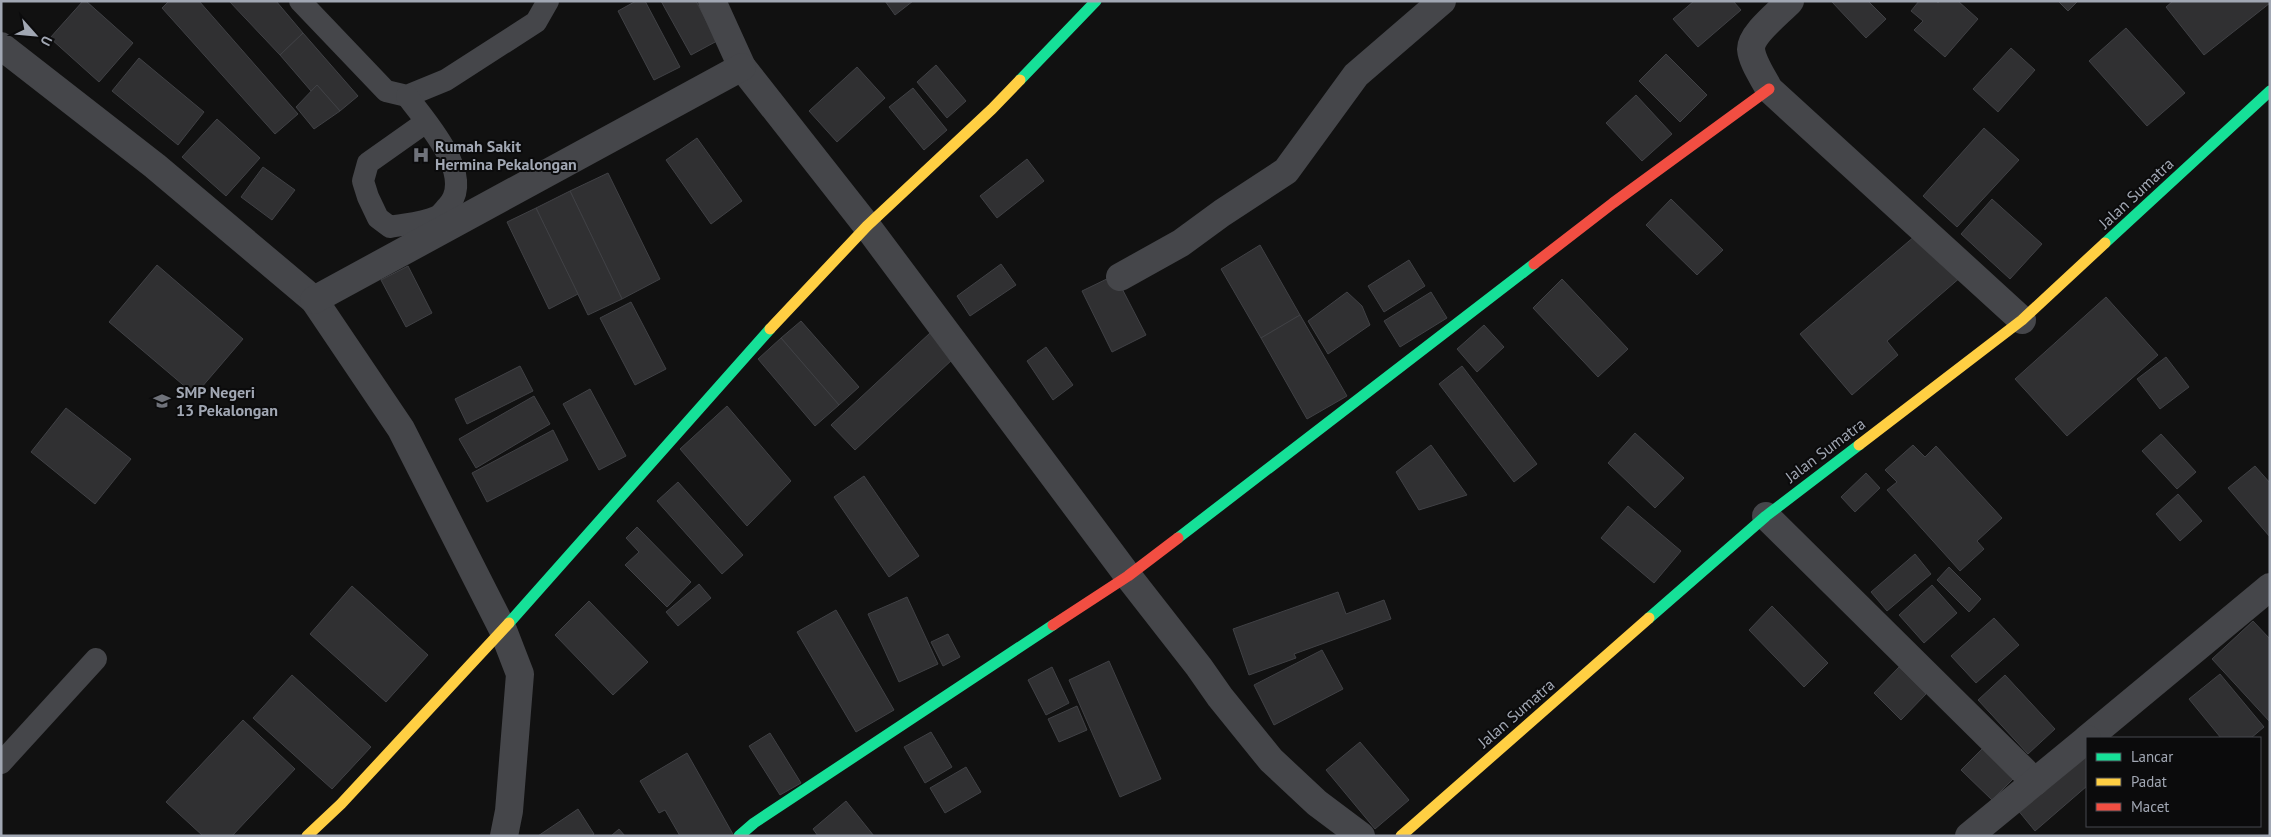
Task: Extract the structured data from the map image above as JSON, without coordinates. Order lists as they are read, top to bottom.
{
  "streets": {
    "street": ["Jalan Sumatra"]
  },
  "places": {
    "hospital": ["Rumah Sakit Hermina Pekalongan"],
    "school or university": ["SMP Negeri 13 Pekalongan"]
  },
  "legend": ["Lancar", "Padat", "Macet"],
  "north": "bottom right"
}
